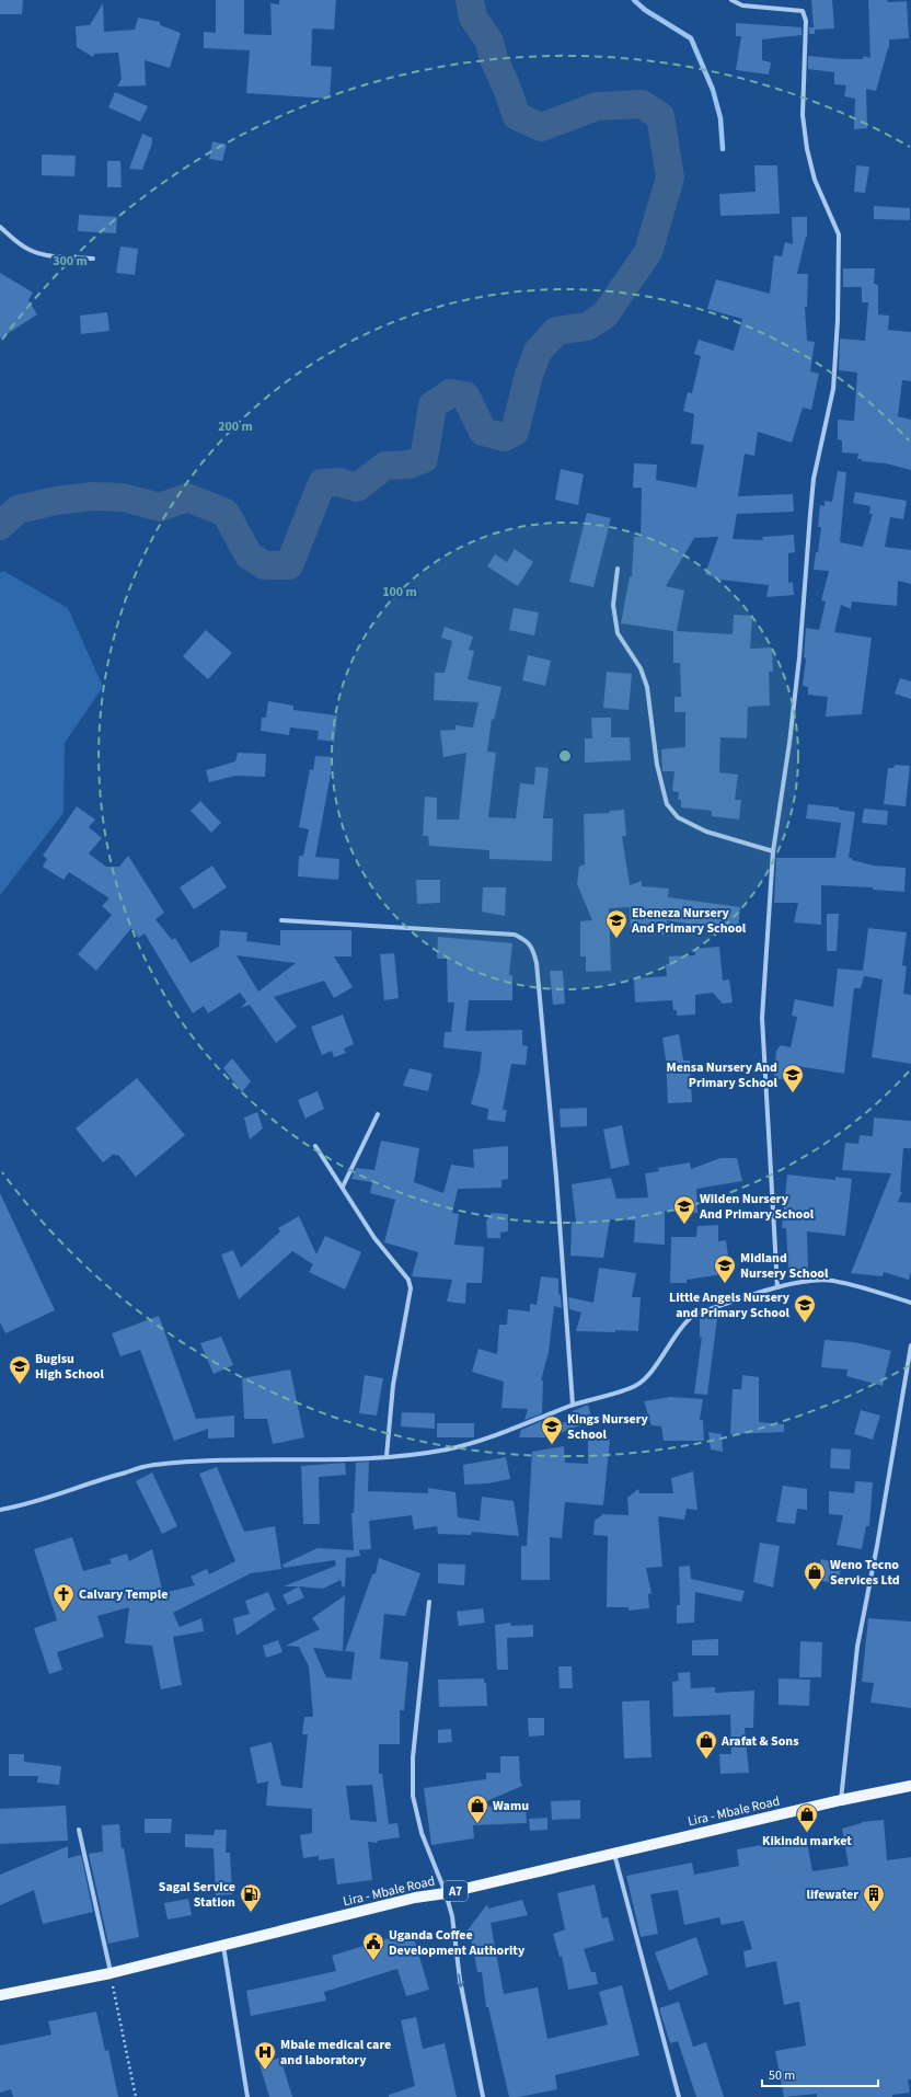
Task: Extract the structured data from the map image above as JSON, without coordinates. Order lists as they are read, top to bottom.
{
  "streets": {
    "main road": ["Lira - Mbale Road", "A7"]
  },
  "places": {
    "school or university": [
      "Ebeneza Nursery And Primary School",
      "Mensa Nursery And Primary School",
      "Wilden Nursery And Primary School",
      "Midland Nursery School",
      "Little Angels Nursery and Primary School",
      "Bugisu High School",
      "Kings Nursery School"
    ],
    "shop": [
      "Weno Tecno Services Ltd",
      "Arafat & Sons",
      "Wamu",
      "Kikindu market"
    ],
    "church": ["Calvary Temple"],
    "fuel station": ["Sagal Service Station"],
    "building": ["lifewater"],
    "public building": ["Uganda Coffee Development Authority"],
    "hospital": ["Mbale medical care and laboratory"]
  },
  "scale_bar": "50 m",
  "rings": ["300 m", "200 m", "100 m"]
}
